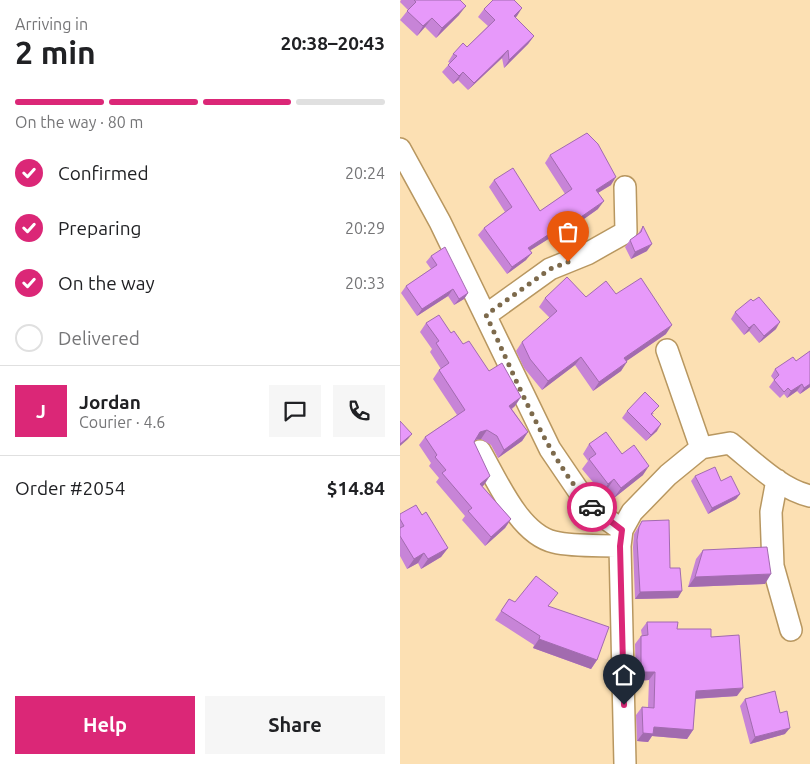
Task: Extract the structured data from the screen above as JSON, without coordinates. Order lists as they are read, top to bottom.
{
  "page": {
    "heading": ["2 min", "Arriving in", "20:38–20:43"],
    "panel": [
      "Jordan",
      "Courier · 4.6",
      "Order #2054",
      "$14.84"
    ],
    "bar": "On the way · 80 m",
    "list": [
      ["Confirmed", "20:24"],
      ["Preparing", "20:29"],
      ["On the way", "20:33"],
      "Delivered"
    ],
    "round": "J",
    "buttons": ["Help", "Share"]
  }
}
